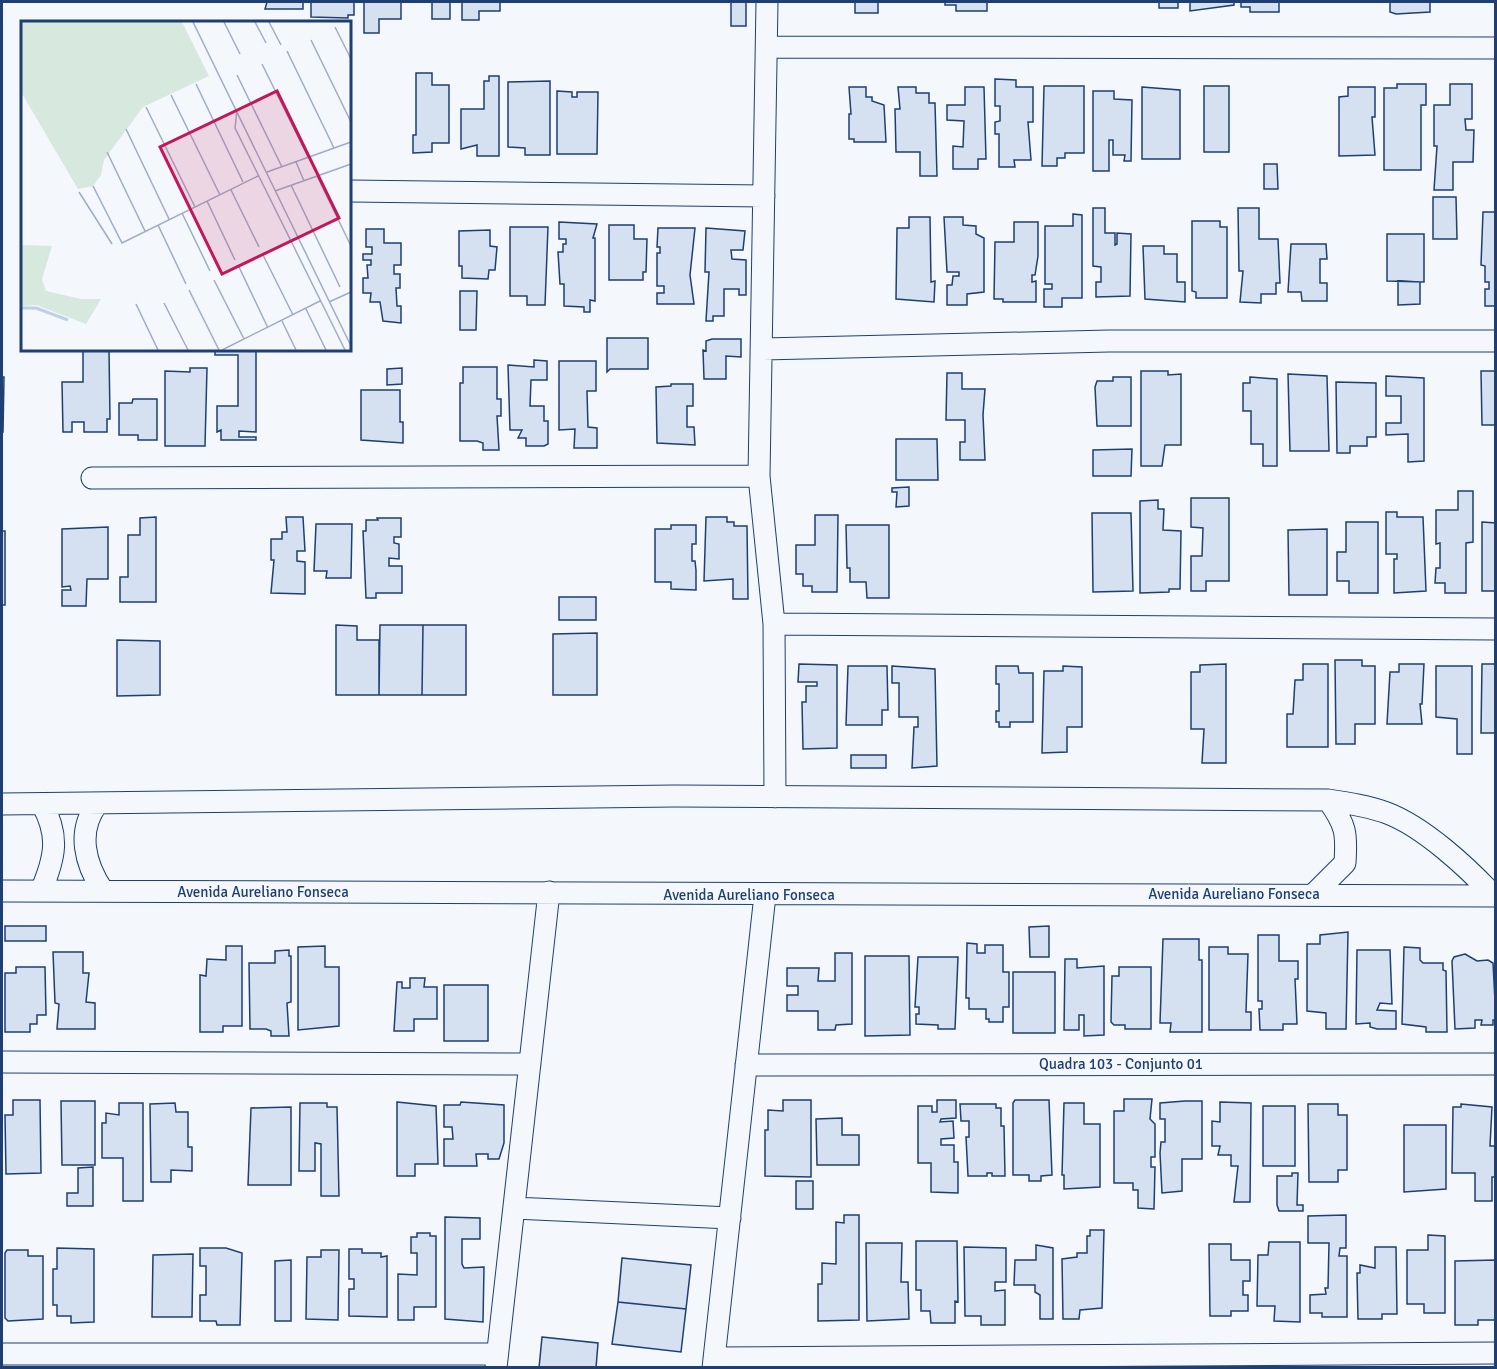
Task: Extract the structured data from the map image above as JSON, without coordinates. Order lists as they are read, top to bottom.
{
  "streets": {
    "street": ["Avenida Aureliano Fonseca", "Quadra 103 - Conjunto 01"]
  }
}
